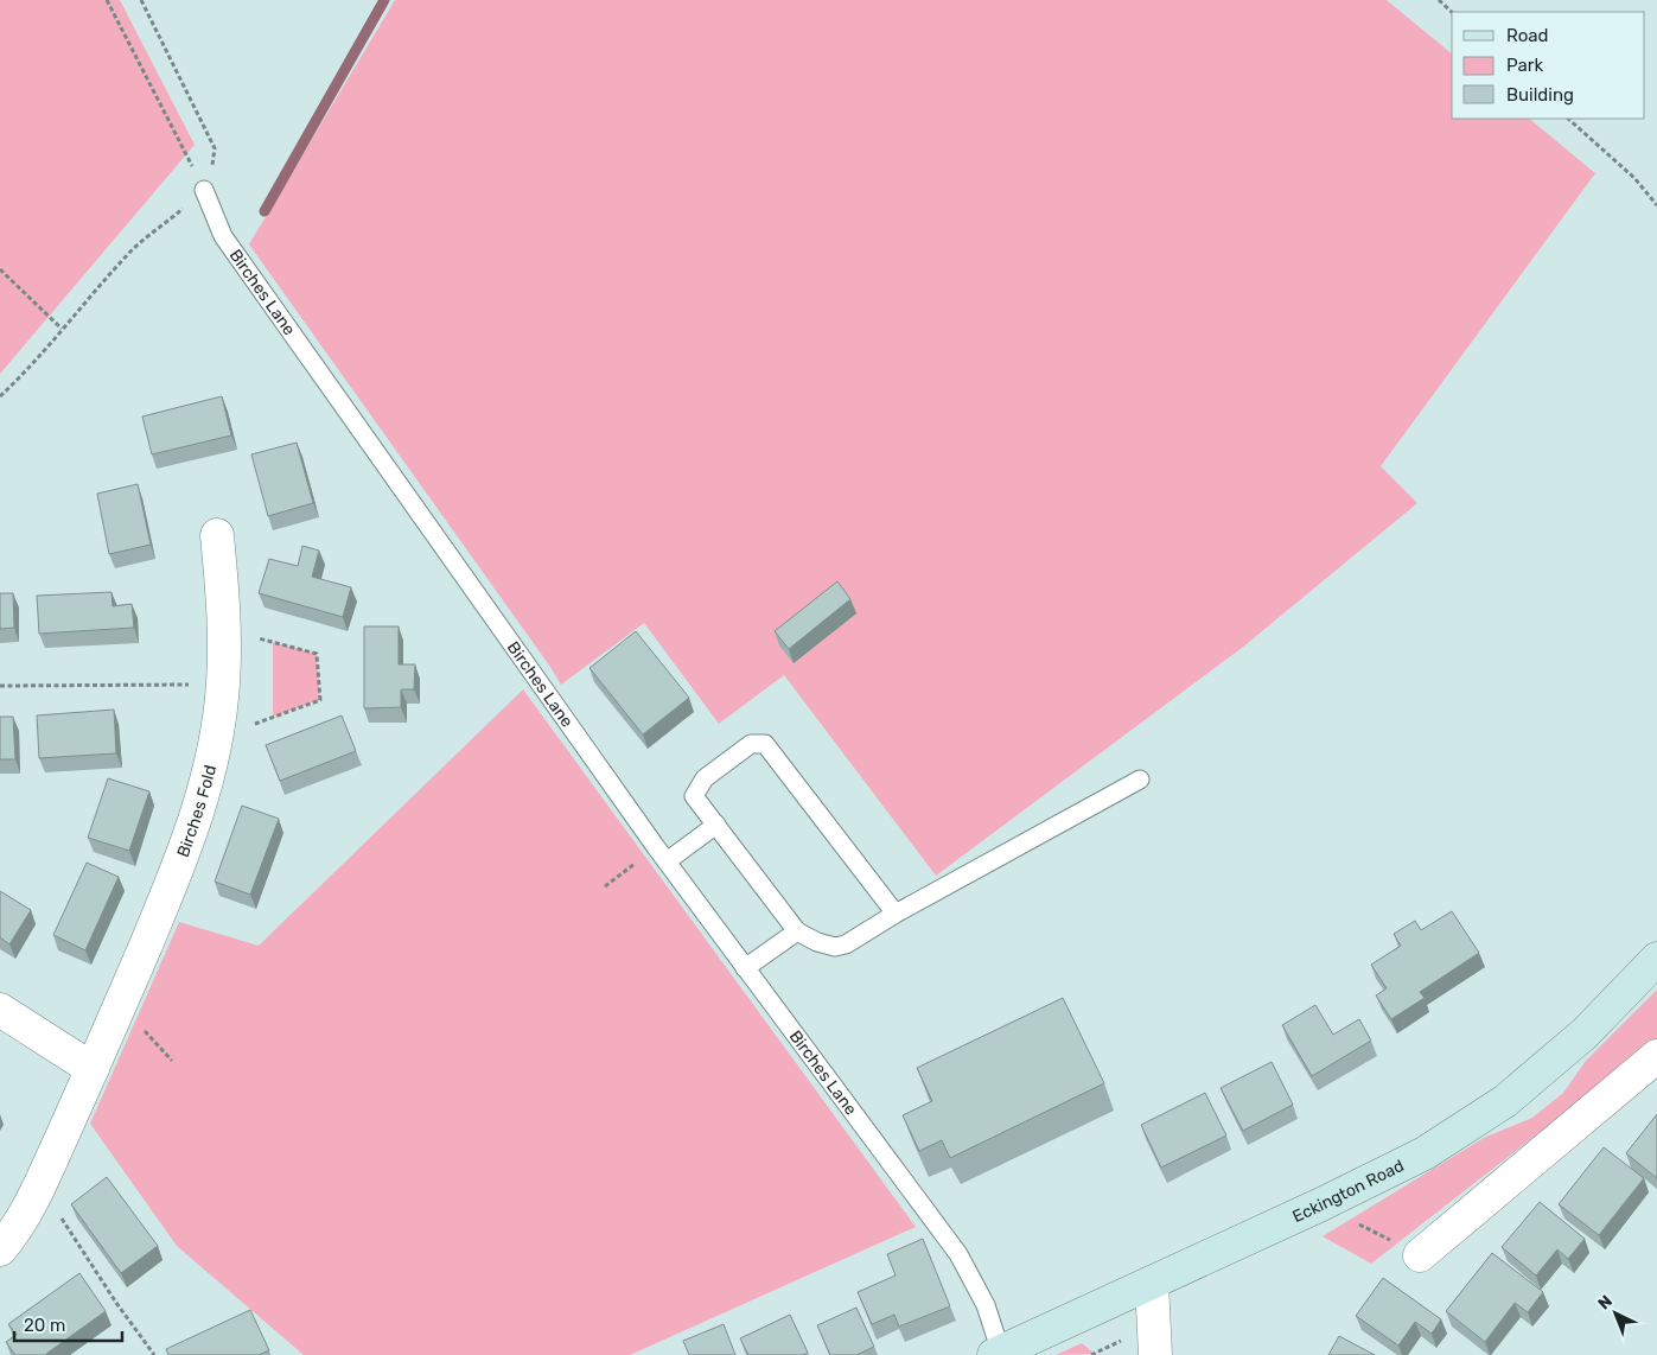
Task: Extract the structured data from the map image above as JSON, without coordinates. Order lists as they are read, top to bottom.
{
  "streets": {
    "main road": ["Eckington Road"],
    "street": ["Birches Fold"],
    "lane": ["Birches Lane"]
  },
  "crossings": [
    ["Birches Lane", "Eckington Road"]
  ],
  "legend": ["Road", "Park", "Building"],
  "scale_bar": "20 m",
  "north": "top left"
}
